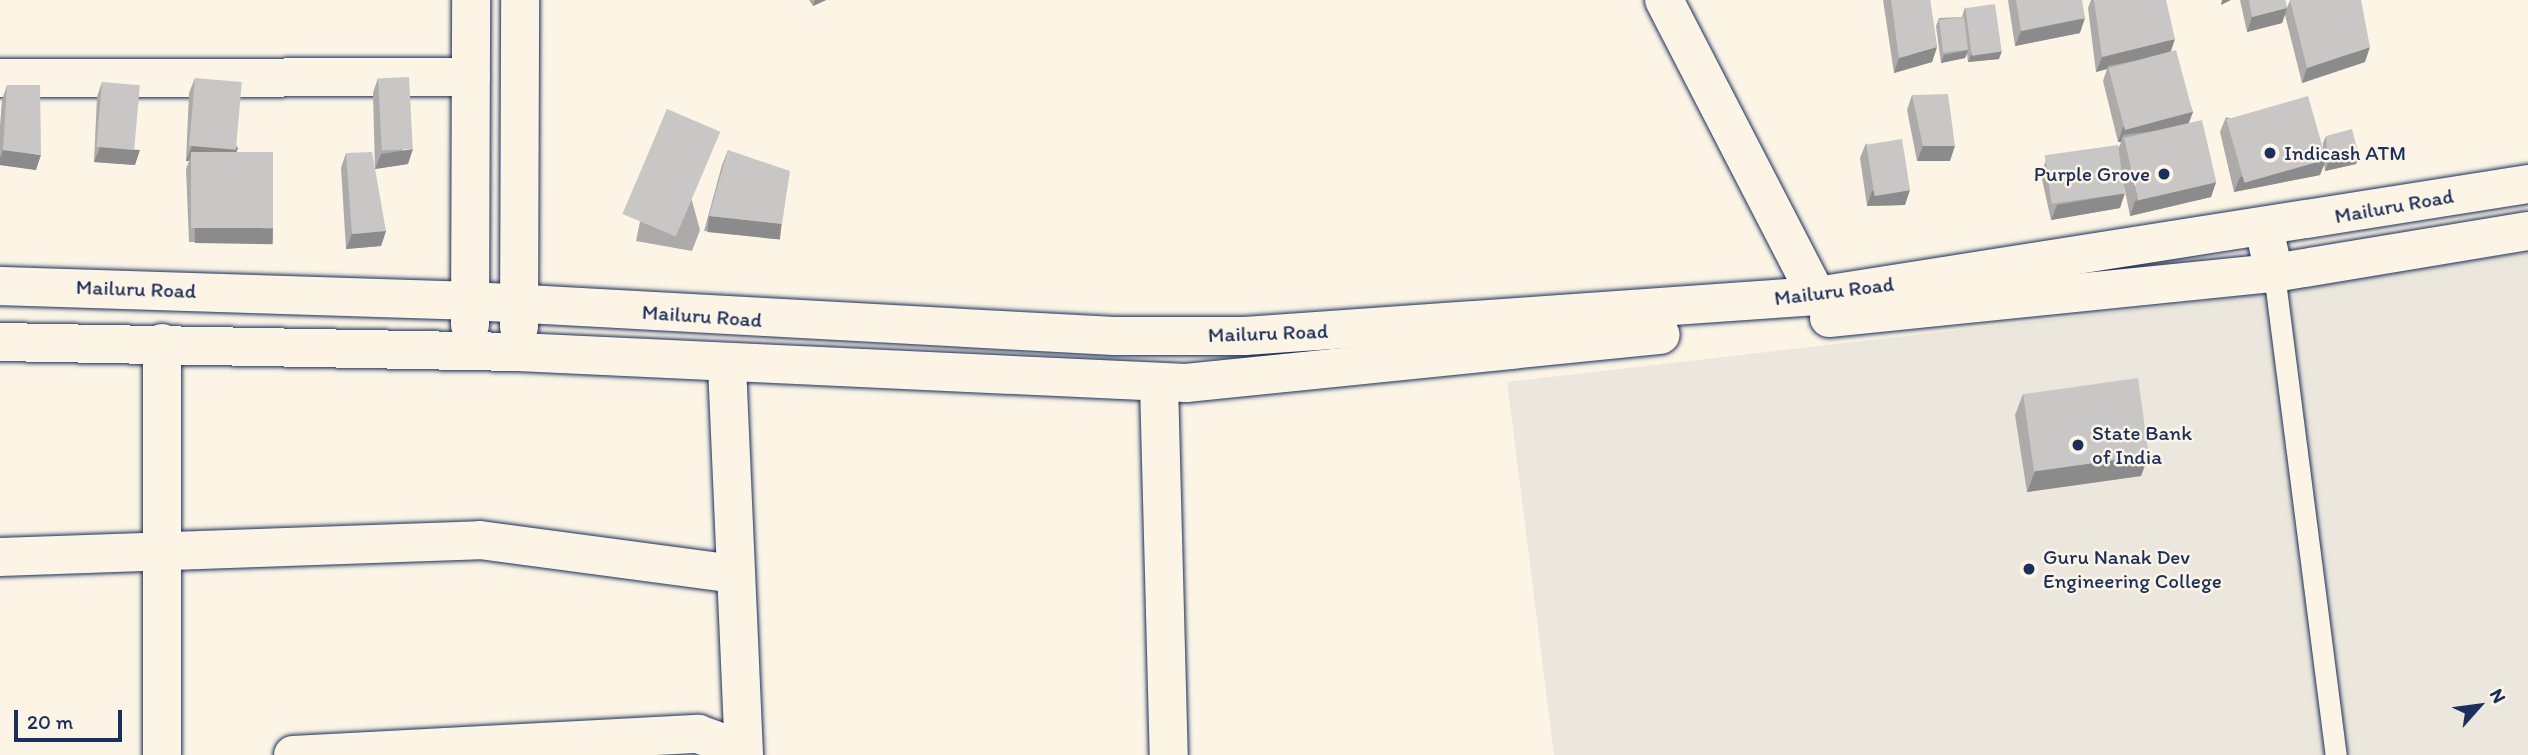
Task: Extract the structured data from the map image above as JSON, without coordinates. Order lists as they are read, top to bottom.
{
  "streets": {
    "street": ["Mailuru Road"]
  },
  "places": [
    "Indicash ATM",
    "Purple Grove",
    "State Bank of India",
    "Guru Nanak Dev Engineering College"
  ],
  "scale_bar": "20 m",
  "north": "top right"
}
